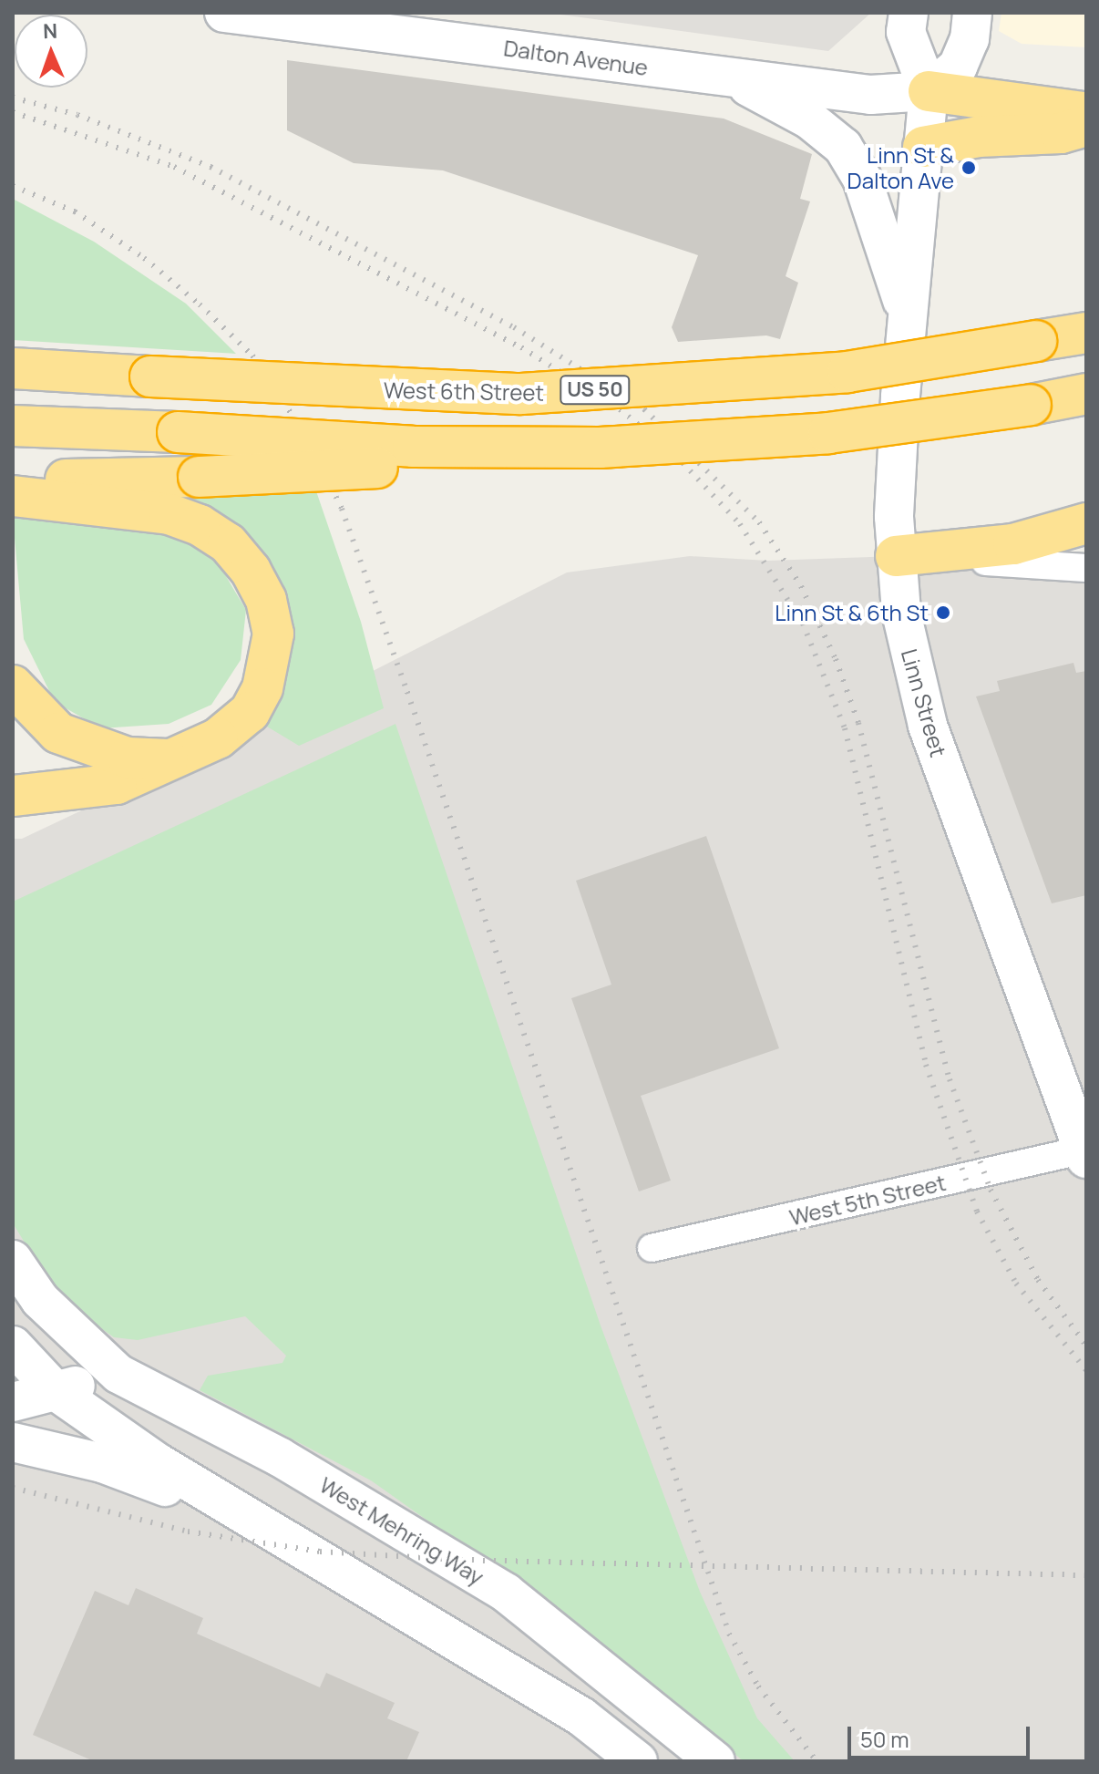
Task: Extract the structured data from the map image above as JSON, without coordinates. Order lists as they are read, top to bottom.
{
  "streets": {
    "highway": ["US 50", "West 6th Street"],
    "main road": ["Dalton Avenue", "Linn Street", "West Mehring Way"],
    "street": ["West 5th Street"]
  },
  "crossings": [
    ["Dalton Avenue", "Linn Street"],
    ["Linn Street", "West 5th Street"]
  ],
  "places": ["Linn St & Dalton Ave", "Linn St & 6th St"],
  "scale_bar": "50 m",
  "north": "top"
}
